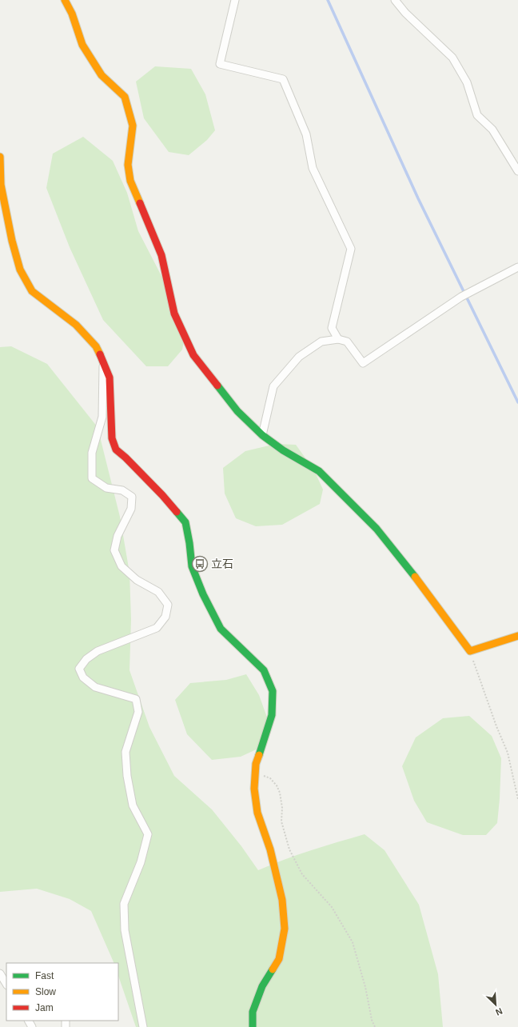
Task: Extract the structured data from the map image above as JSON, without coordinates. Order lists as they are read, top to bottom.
{
  "places": {
    "bus stop": ["立石"]
  },
  "legend": ["Fast", "Slow", "Jam"],
  "north": "bottom right"
}
